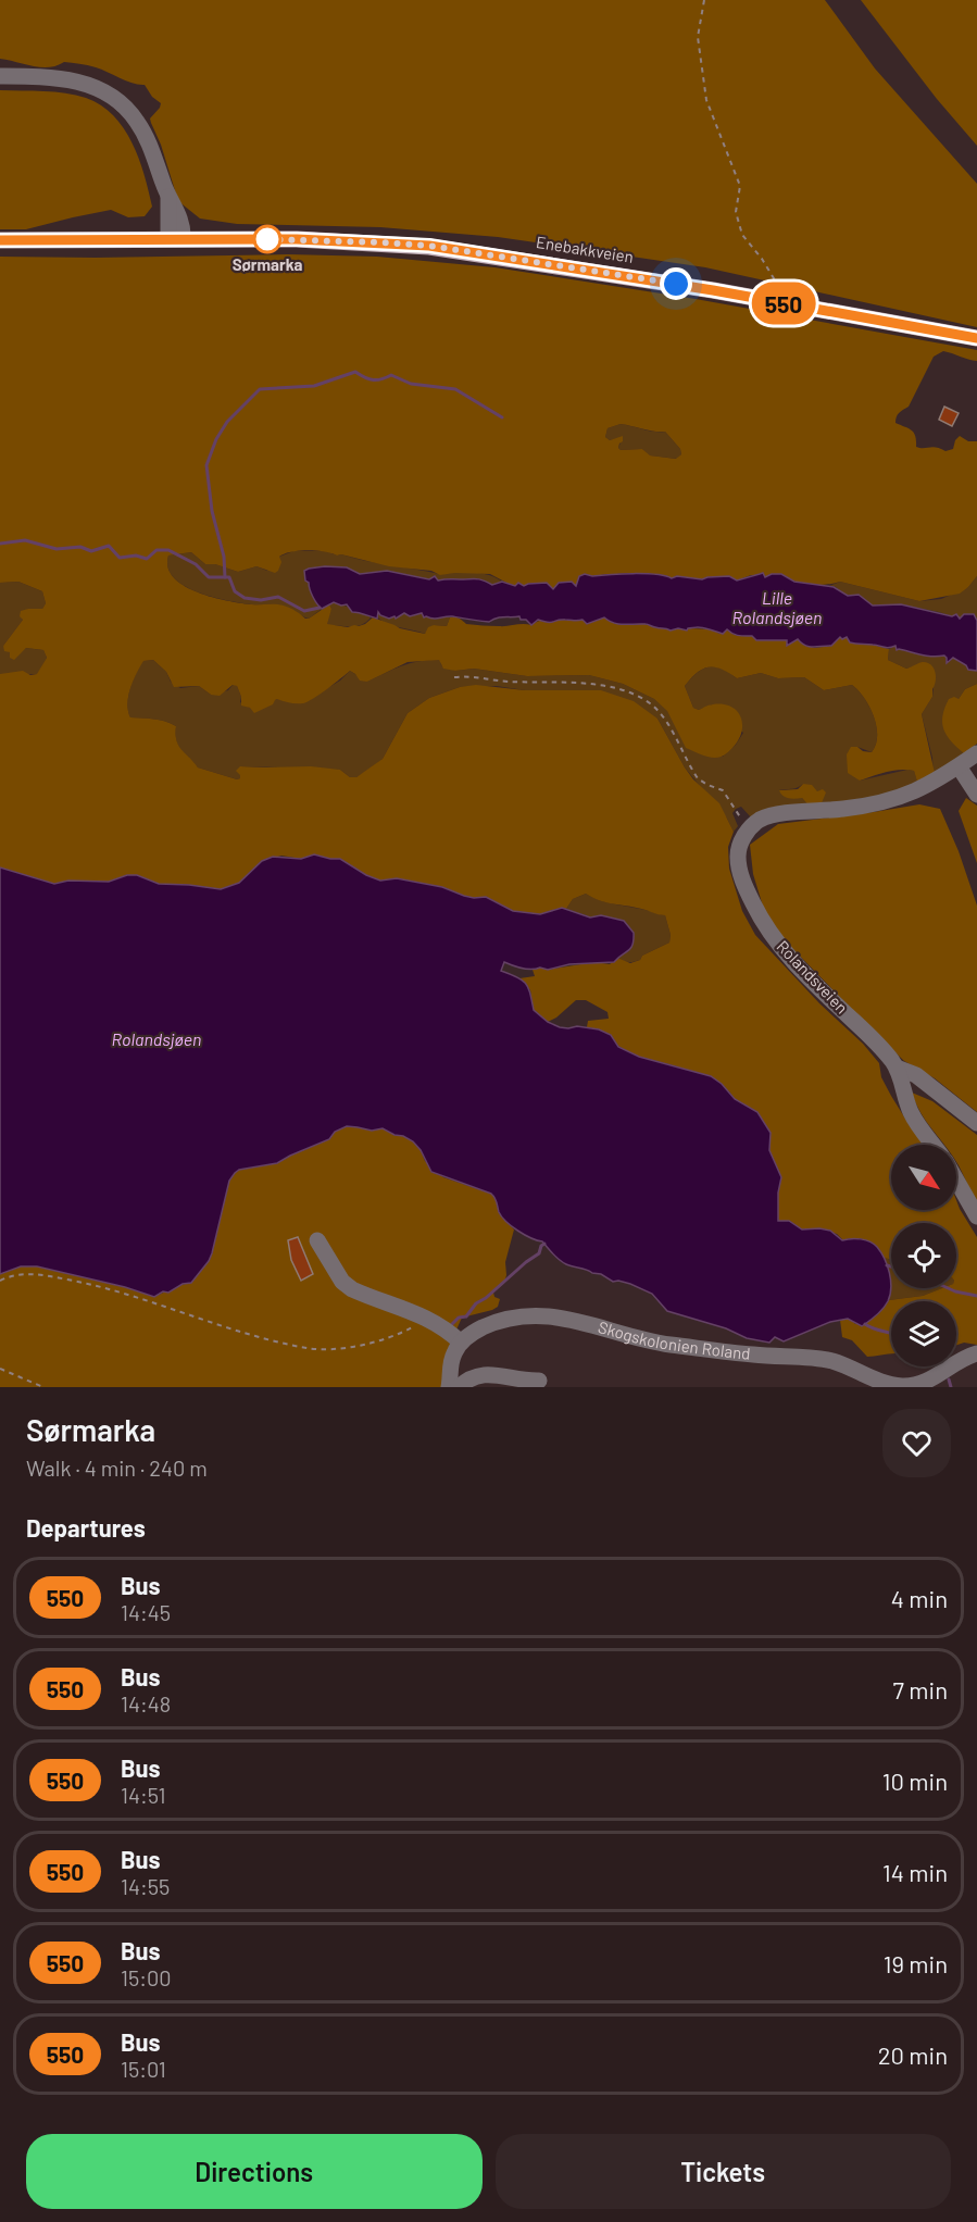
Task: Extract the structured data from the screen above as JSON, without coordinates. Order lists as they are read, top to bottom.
{
  "streets": {
    "main road": ["Enebakkveien"],
    "street": ["Rolandsveien", "Skogskolonien Roland"]
  },
  "water": ["Lille Rolandsjøen", "Rolandsjøen"],
  "places": ["Sørmarka"],
  "lines": ["bus line 550"],
  "north": "bottom right",
  "page": {
    "on_map": "550",
    "heading": [
      ["Sørmarka", "Walk · 4 min · 240 m"],
      "Departures"
    ],
    "list": [
      {
        "mark": "550",
        "name": "Bus",
        "note": "14:45",
        "value": "4 min"
      },
      {
        "mark": "550",
        "name": "Bus",
        "note": "14:48",
        "value": "7 min"
      },
      {
        "mark": "550",
        "name": "Bus",
        "note": "14:51",
        "value": "10 min"
      },
      {
        "mark": "550",
        "name": "Bus",
        "note": "14:55",
        "value": "14 min"
      },
      {
        "mark": "550",
        "name": "Bus",
        "note": "15:00",
        "value": "19 min"
      },
      {
        "mark": "550",
        "name": "Bus",
        "note": "15:01",
        "value": "20 min"
      }
    ],
    "buttons": ["Directions", "Tickets"]
  }
}
